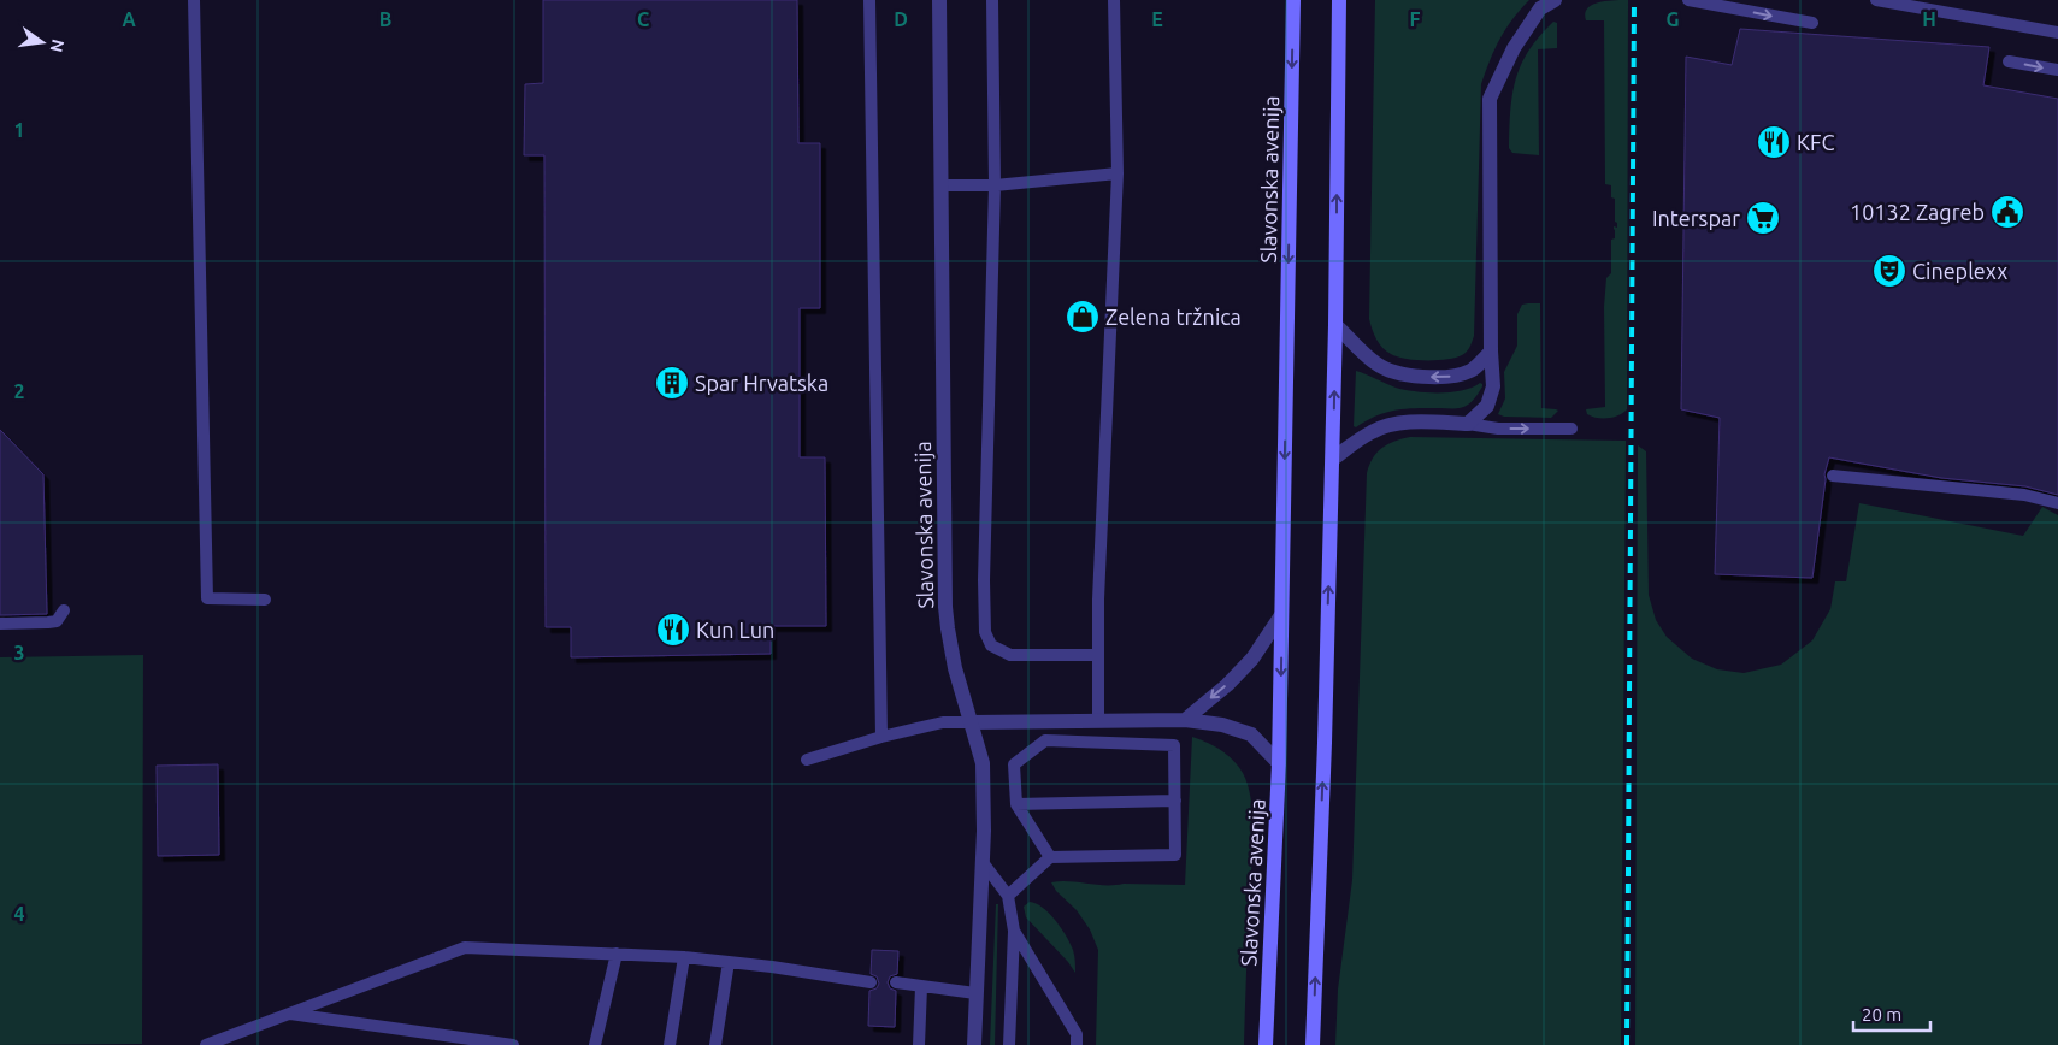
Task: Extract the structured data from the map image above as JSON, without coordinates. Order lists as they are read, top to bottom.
{
  "streets": {
    "main road": ["Slavonska avenija"]
  },
  "one_way": ["Slavonska avenija"],
  "places": {
    "restaurant": ["KFC", "Kun Lun"],
    "public building": ["10132 Zagreb"],
    "supermarket": ["Interspar"],
    "theatre": ["Cineplexx"],
    "shop": ["Zelena tržnica"],
    "building": ["Spar Hrvatska"]
  },
  "scale_bar": "20 m",
  "north": "right",
  "grid": {
    "columns": [
      "A",
      "B",
      "C",
      "D",
      "E",
      "F",
      "G",
      "H"
    ],
    "rows": [
      "1",
      "2",
      "3",
      "4"
    ]
  }
}
